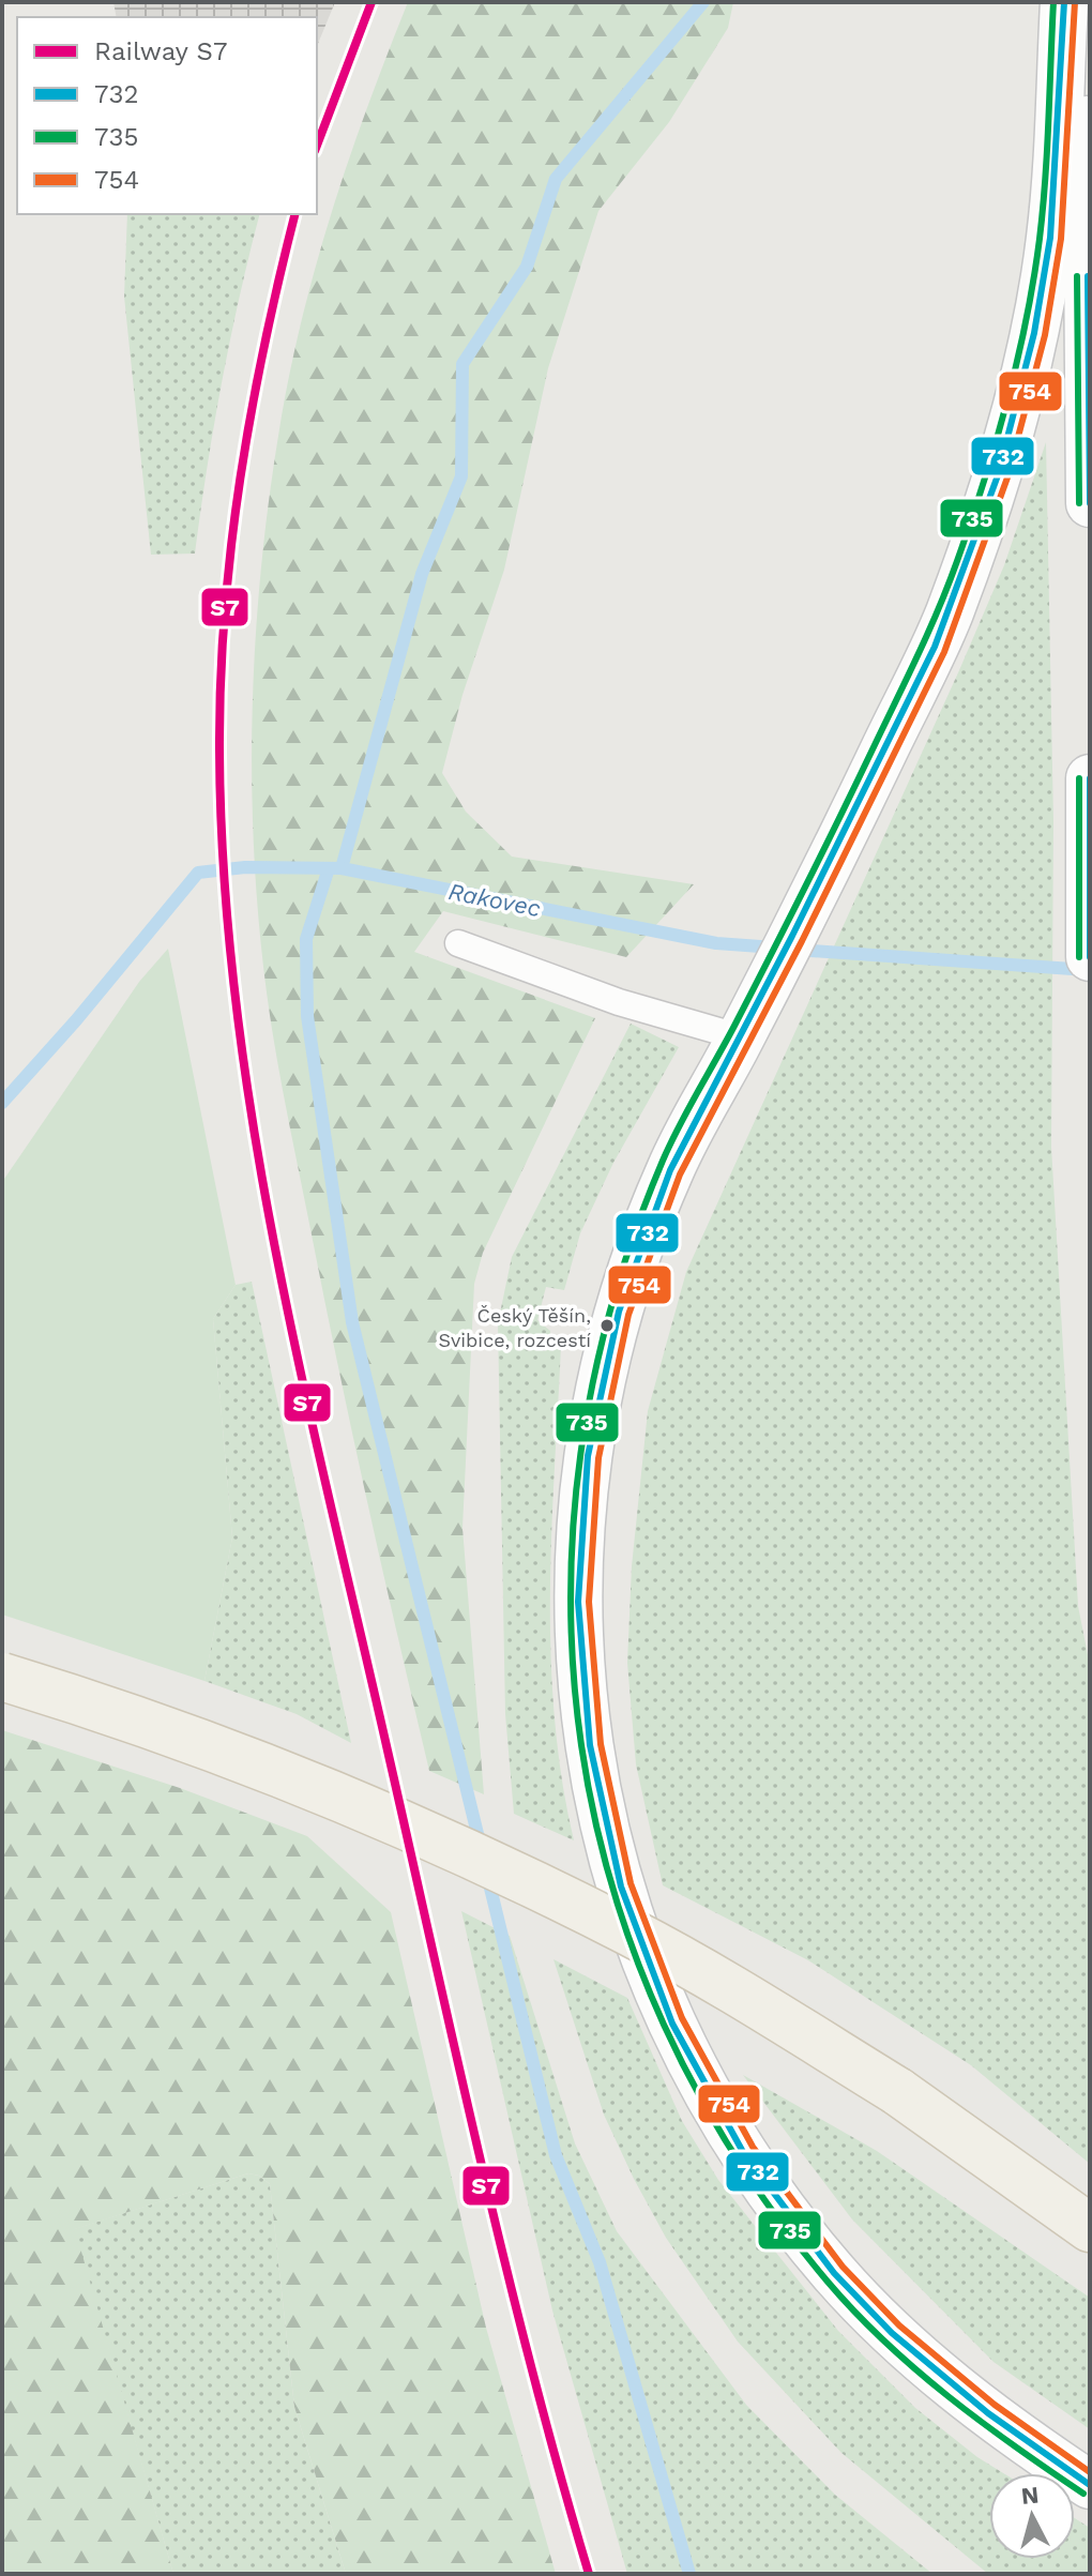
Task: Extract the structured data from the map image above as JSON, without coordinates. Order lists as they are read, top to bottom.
{
  "water": ["Rakovec"],
  "places": ["Český Těšín, Svibice, rozcestí"],
  "lines": [
    "rail line S7",
    "transit line 732",
    "transit line 735",
    "transit line 754"
  ],
  "legend": [
    "Railway S7",
    "732",
    "735",
    "754"
  ],
  "north": "top"
}
